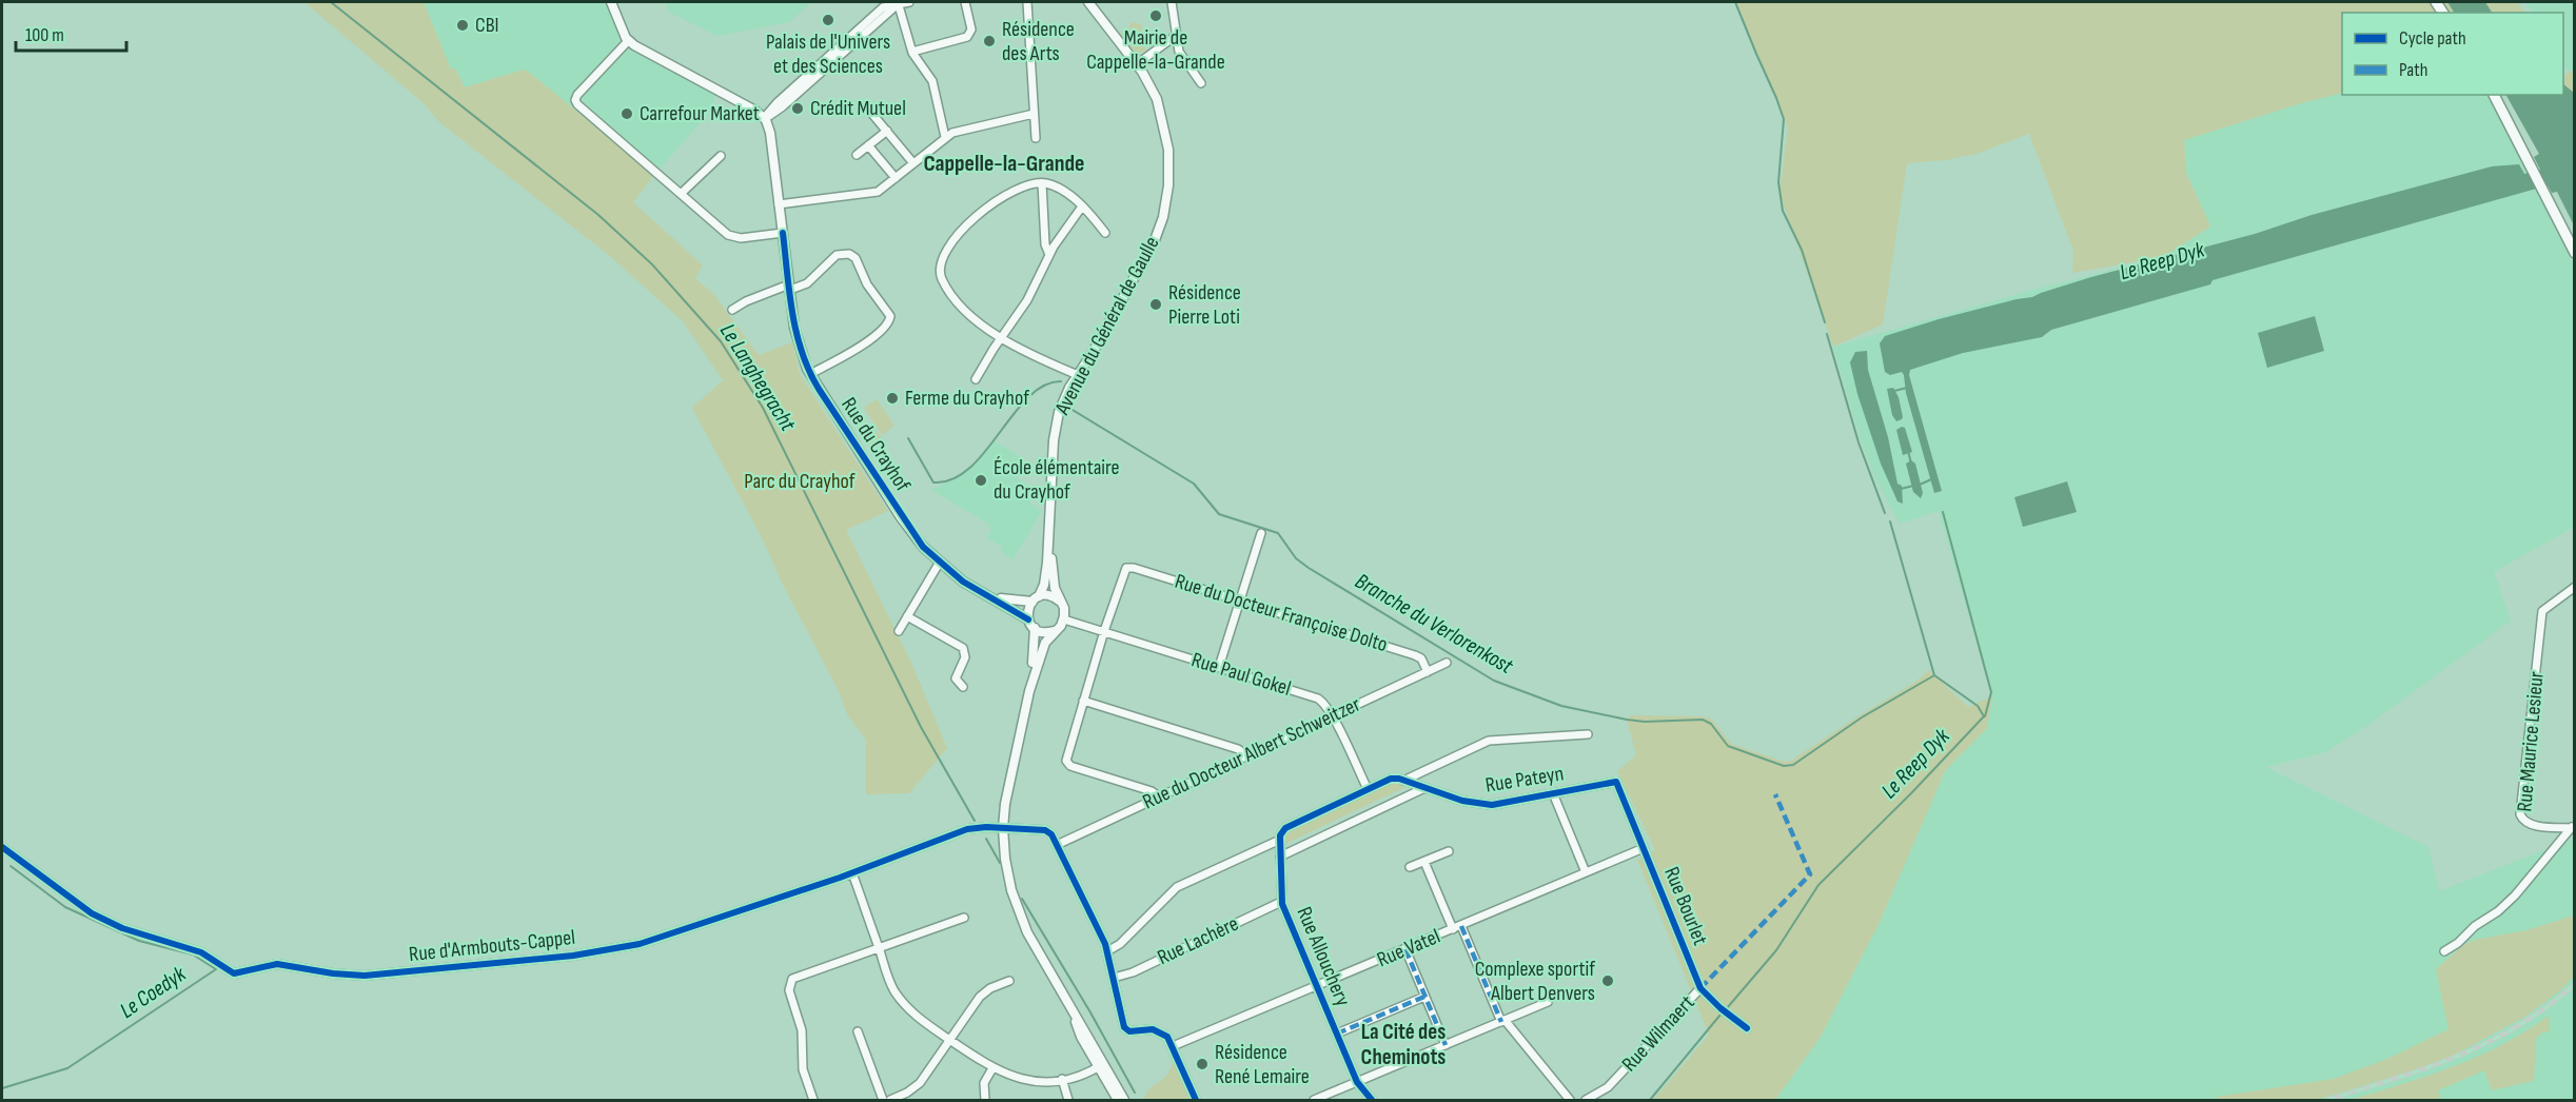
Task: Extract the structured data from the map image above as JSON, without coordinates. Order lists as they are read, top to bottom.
{
  "streets": {
    "street": [
      "Avenue du Général de Gaulle",
      "Rue du Crayhof",
      "Rue du Docteur Françoise Dolto",
      "Rue Paul Gokel",
      "Rue Maurice Lesieur",
      "Rue du Docteur Albert Schweitzer",
      "Rue Pateyn",
      "Rue Bourlet",
      "Rue Lachère",
      "Rue d'Armbouts-Cappel",
      "Rue Vatel",
      "Rue Allouchery",
      "Rue Wilmaert"
    ]
  },
  "crossings": [
    ["Avenue du Général de Gaulle", "Rue du Crayhof"],
    ["Avenue du Général de Gaulle", "Rue Paul Gokel"],
    ["Rue du Crayhof", "Rue Paul Gokel"],
    ["Rue du Docteur Françoise Dolto", "Rue Paul Gokel"],
    ["Rue du Docteur Françoise Dolto", "Rue du Docteur Albert Schweitzer"],
    ["Rue Paul Gokel", "Rue du Docteur Albert Schweitzer"],
    ["Rue du Docteur Albert Schweitzer", "Rue d'Armbouts-Cappel"],
    ["Rue Pateyn", "Rue Bourlet"],
    ["Rue Bourlet", "Rue Vatel"],
    ["Rue Bourlet", "Rue Wilmaert"],
    ["Rue Lachère", "Rue Allouchery"],
    ["Rue Vatel", "Rue Allouchery"]
  ],
  "districts": ["Cappelle-la-Grande", "La Cité des Cheminots"],
  "water": [
    "Le Reep Dyk",
    "Le Langhegracht",
    "Branche du Verlorenkost",
    "Le Coedyk"
  ],
  "parks": ["Parc du Crayhof"],
  "places": [
    "Mairie de Cappelle-la-Grande",
    "Palais de l'Univers et des Sciences",
    "CBI",
    "Résidence des Arts",
    "Crédit Mutuel",
    "Carrefour Market",
    "Résidence Pierre Loti",
    "Ferme du Crayhof",
    "École élémentaire du Crayhof",
    "Complexe sportif Albert Denvers",
    "Résidence René Lemaire"
  ],
  "legend": ["Cycle path", "Path"],
  "scale_bar": "100 m"
}
